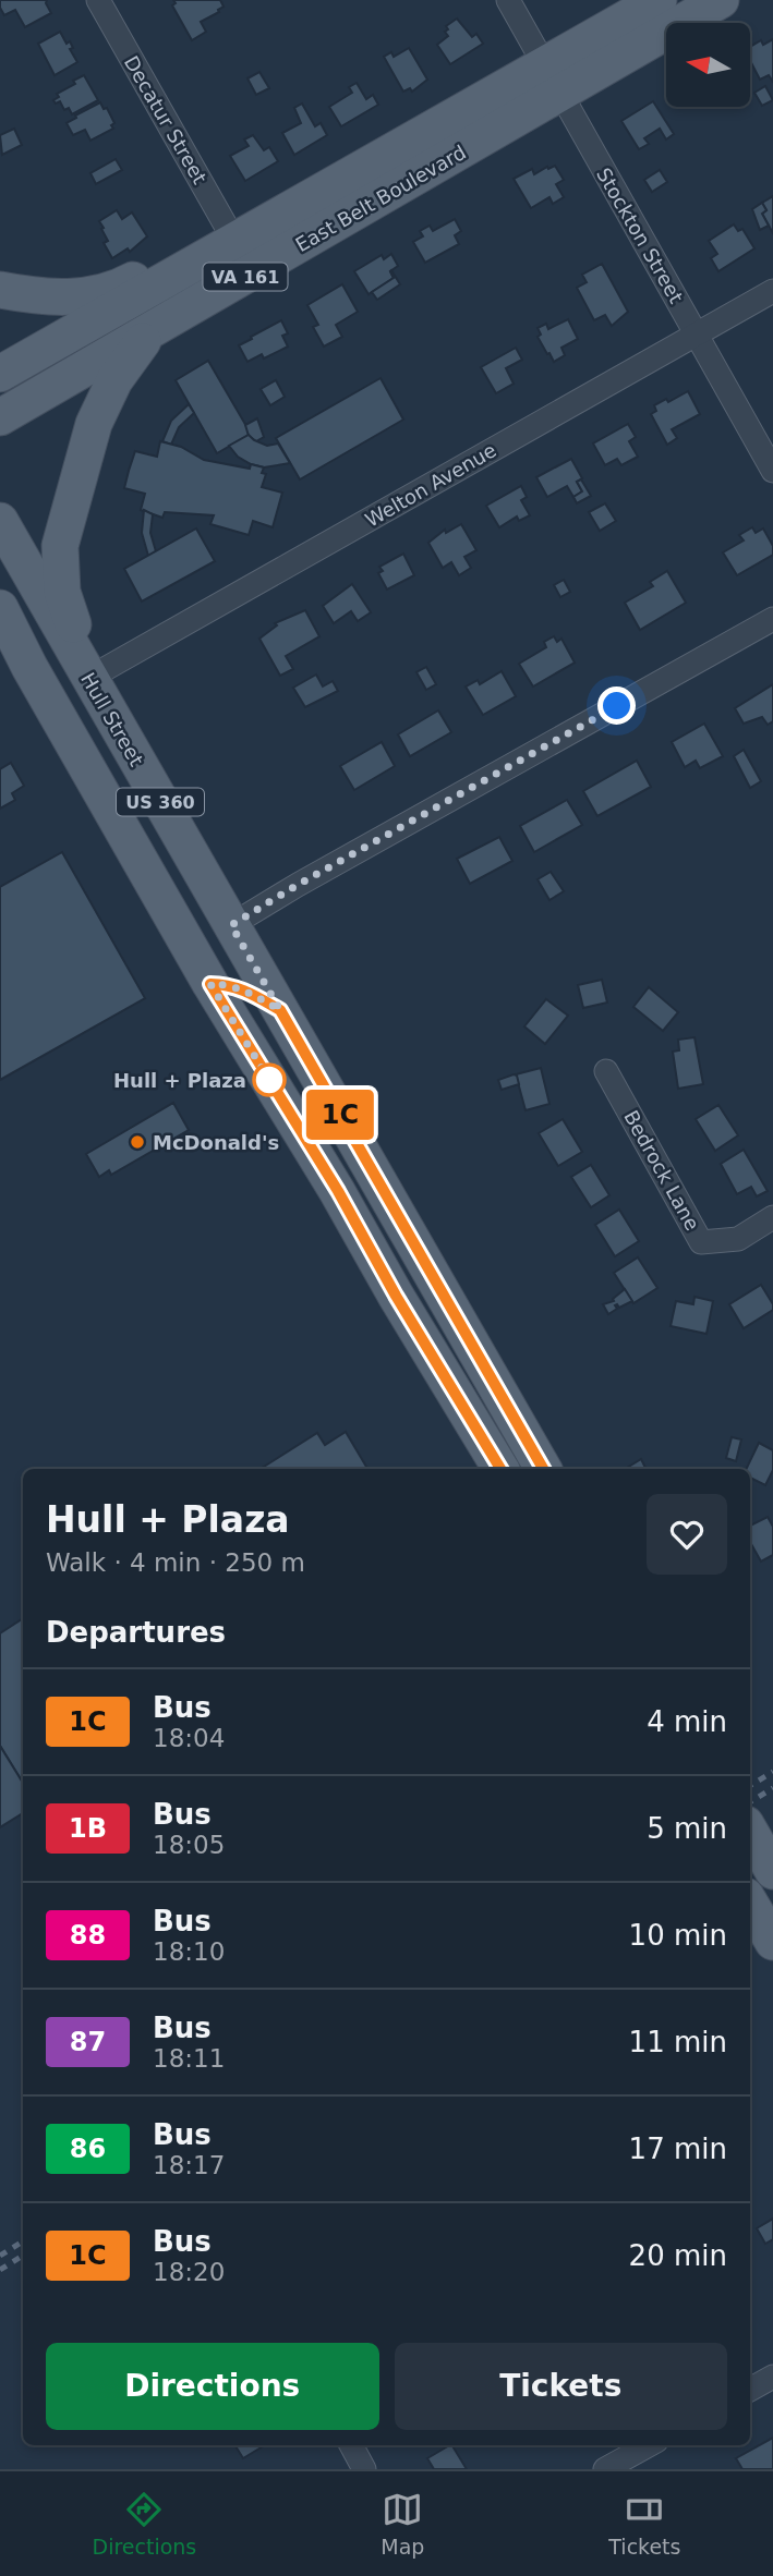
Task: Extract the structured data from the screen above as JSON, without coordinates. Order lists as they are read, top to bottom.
{
  "streets": {
    "main road": [
      "East Belt Boulevard",
      "VA 161",
      "Hull Street",
      "US 360"
    ],
    "street": [
      "Decatur Street",
      "Stockton Street",
      "Welton Avenue",
      "Bedrock Lane"
    ]
  },
  "crossings": [
    ["Decatur Street", "East Belt Boulevard"],
    ["East Belt Boulevard", "Stockton Street"],
    ["Stockton Street", "Welton Avenue"],
    ["Welton Avenue", "Hull Street"]
  ],
  "places": ["Hull + Plaza", "McDonald's"],
  "lines": ["bus line 1C"],
  "north": "left",
  "page": {
    "on_map": "1C",
    "heading": [
      ["Hull + Plaza", "Walk · 4 min · 250 m"],
      "Departures"
    ],
    "list": [
      {
        "mark": "1C",
        "name": "Bus",
        "note": "18:04",
        "value": "4 min"
      },
      {
        "mark": "1B",
        "name": "Bus",
        "note": "18:05",
        "value": "5 min"
      },
      {
        "mark": "88",
        "name": "Bus",
        "note": "18:10",
        "value": "10 min"
      },
      {
        "mark": "87",
        "name": "Bus",
        "note": "18:11",
        "value": "11 min"
      },
      {
        "mark": "86",
        "name": "Bus",
        "note": "18:17",
        "value": "17 min"
      },
      {
        "mark": "1C",
        "name": "Bus",
        "note": "18:20",
        "value": "20 min"
      }
    ],
    "buttons": ["Directions", "Tickets"],
    "tabs": ["Directions", "Map", "Tickets"]
  }
}
